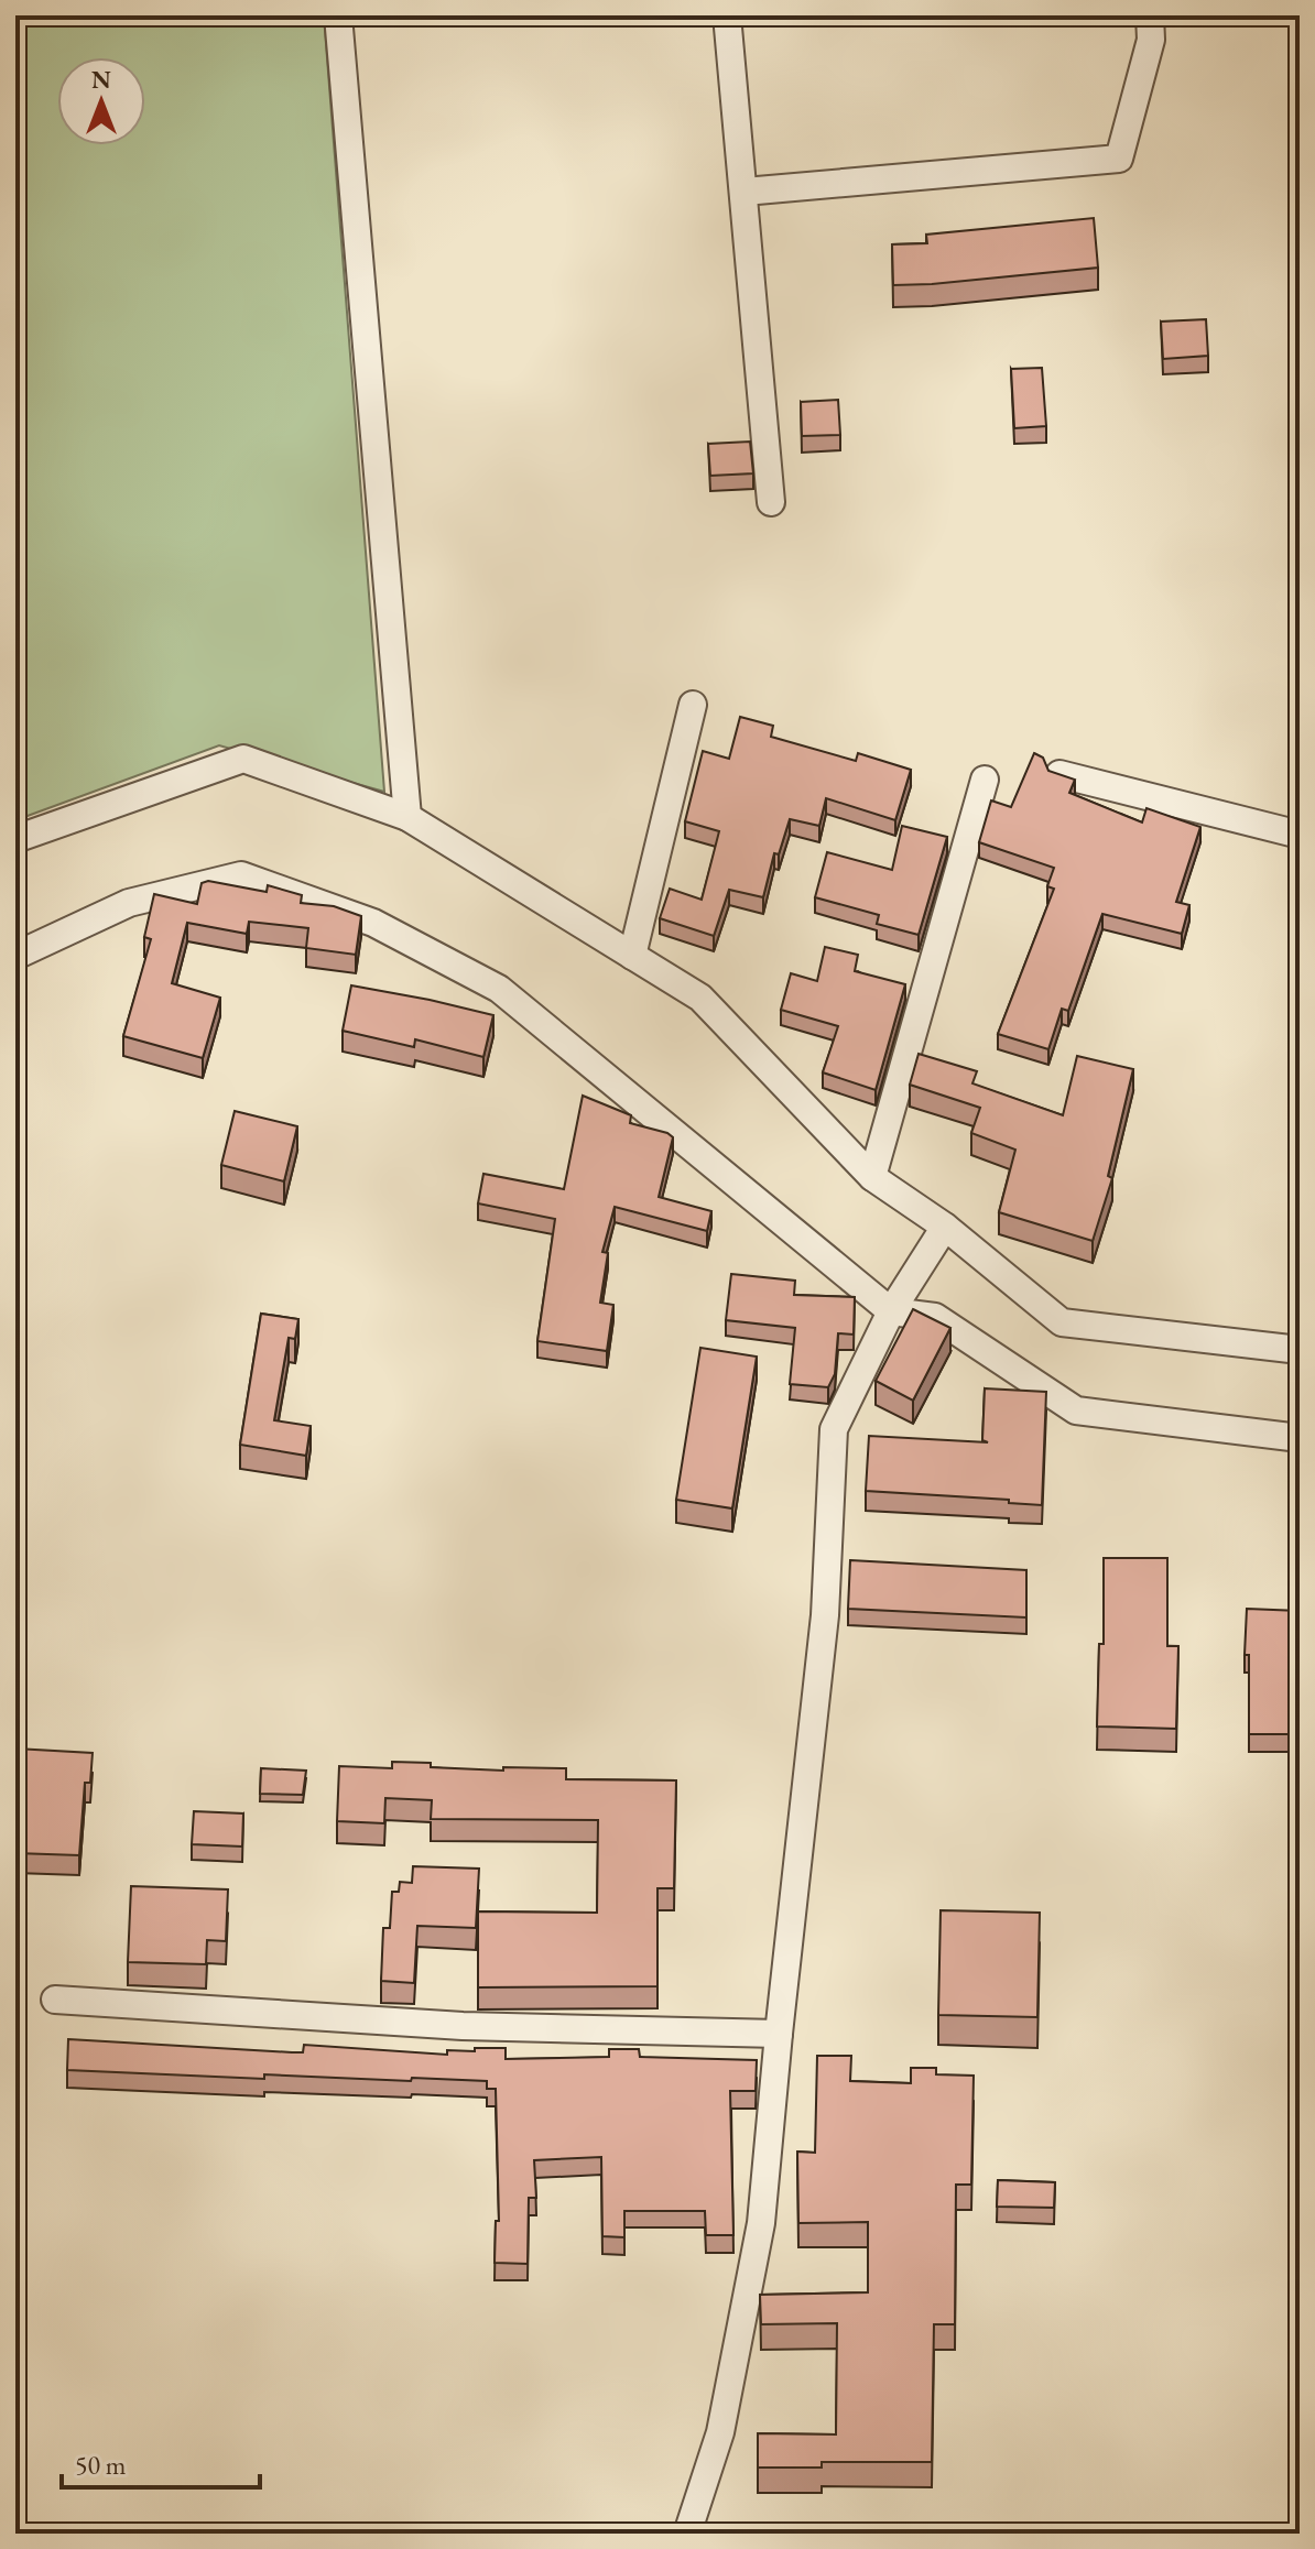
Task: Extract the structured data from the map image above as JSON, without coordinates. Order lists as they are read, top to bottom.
{
  "scale_bar": "50 m",
  "north": "top"
}
